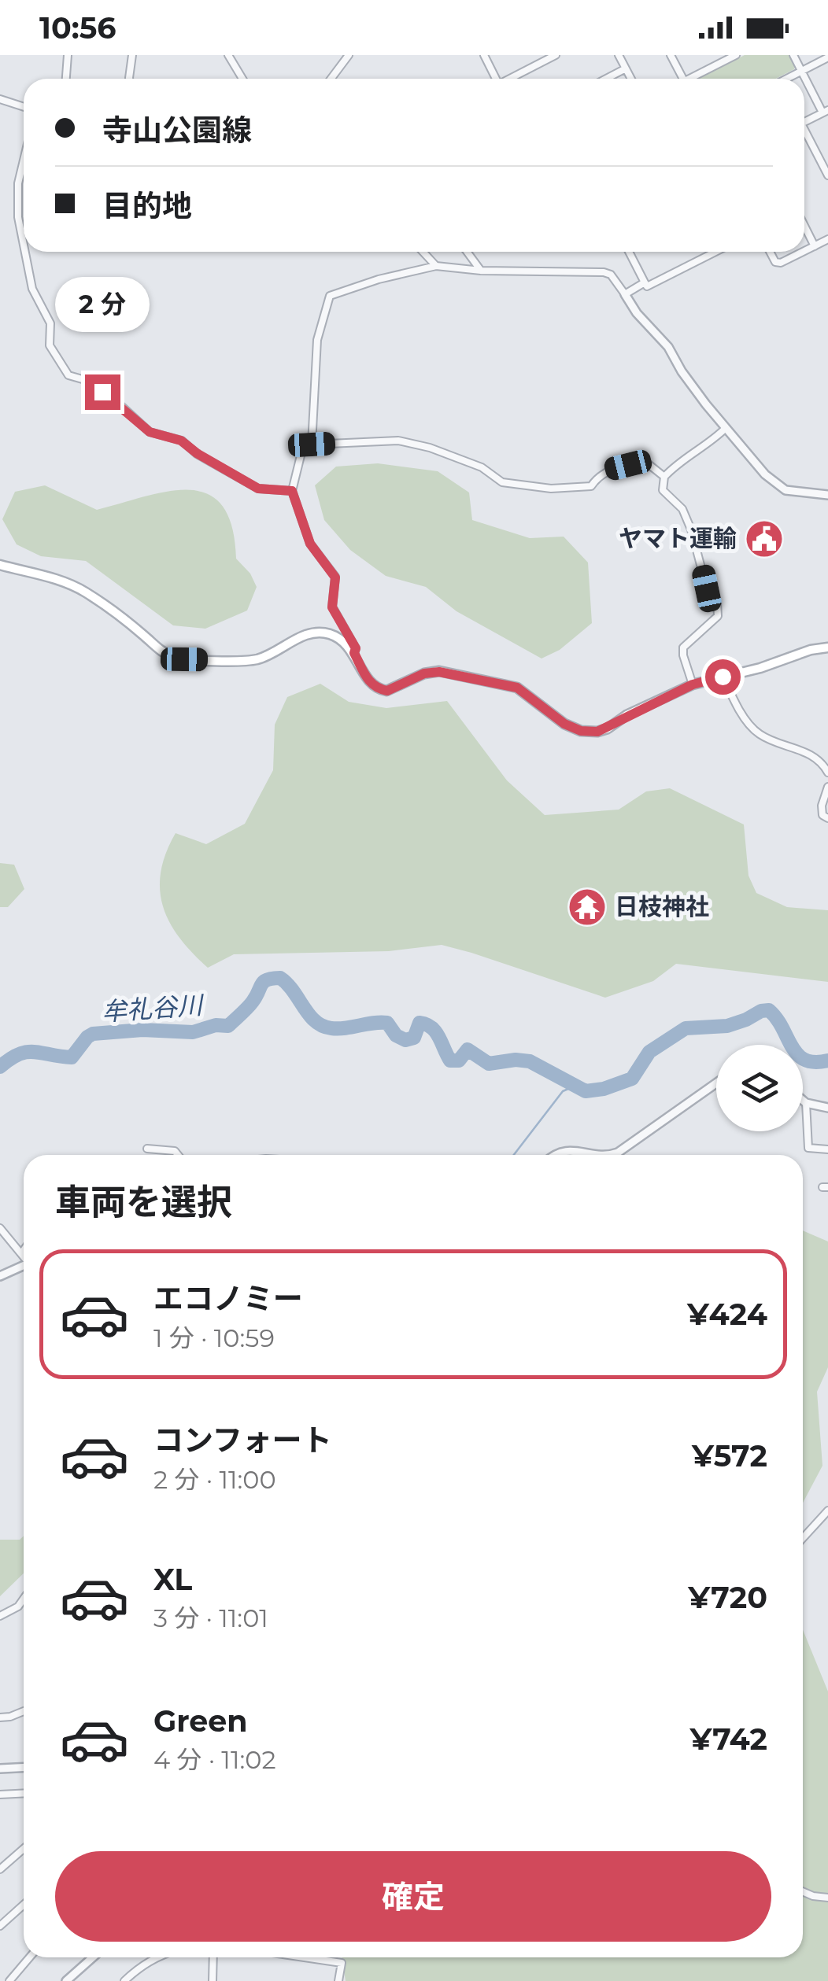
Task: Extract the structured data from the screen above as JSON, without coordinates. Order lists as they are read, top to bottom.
{
  "water": ["牟礼谷川"],
  "places": {
    "public building": ["ヤマト運輸"],
    "temple": ["日枝神社"]
  },
  "page": {
    "status": "10:56",
    "banner": ["寺山公園線", "目的地"],
    "bubble": "2 分",
    "heading": "車両を選択",
    "list": [
      {
        "name": "エコノミー",
        "note": "1 分 · 10:59",
        "value": "¥424"
      },
      {
        "name": "コンフォート",
        "note": "2 分 · 11:00",
        "value": "¥572"
      },
      {
        "name": "XL",
        "note": "3 分 · 11:01",
        "value": "¥720"
      },
      {
        "name": "Green",
        "note": "4 分 · 11:02",
        "value": "¥742"
      }
    ],
    "buttons": "確定"
  }
}
